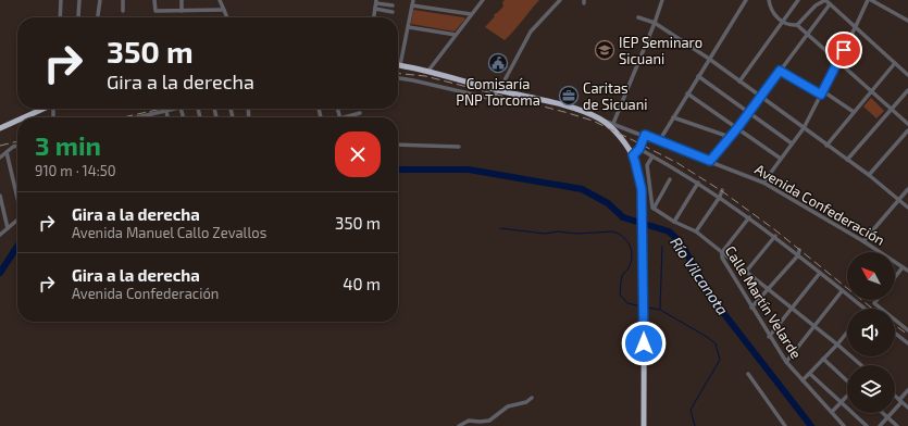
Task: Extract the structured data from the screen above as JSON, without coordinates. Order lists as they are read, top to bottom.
{
  "streets": {
    "street": ["Avenida Confederación", "Calle Martín Velarde"]
  },
  "water": ["Río Vilcanota"],
  "places": {
    "school or university": ["IEP Seminaro Sicuani"],
    "public building": ["Comisaría PNP Torcoma"],
    "office": ["Caritas de Sicuani"]
  },
  "north": "top left",
  "page": {
    "turn": ["350 m", "Gira a la derecha"],
    "heading": ["3 min", "910 m · 14:50"],
    "list": [
      {
        "name": "Gira a la derecha",
        "note": "Avenida Manuel Callo Zevallos",
        "value": "350 m"
      },
      {
        "name": "Gira a la derecha",
        "note": "Avenida Confederación",
        "value": "40 m"
      }
    ]
  }
}
